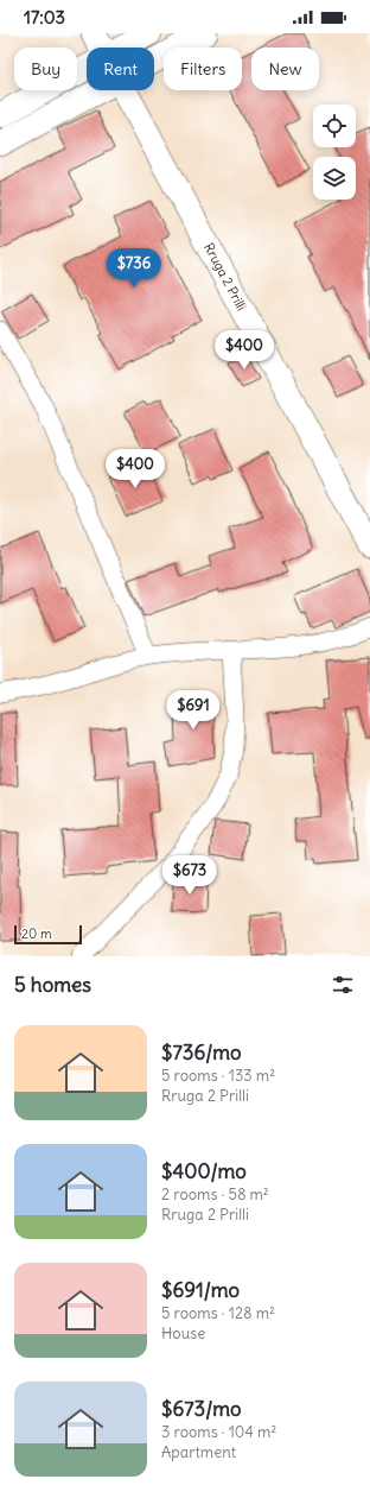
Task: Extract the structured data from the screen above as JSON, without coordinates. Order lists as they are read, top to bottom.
{
  "streets": {
    "street": ["Rruga 2 Prilli"]
  },
  "scale_bar": "20 m",
  "page": {
    "status": "17:03",
    "chip": [
      "Buy",
      "Rent",
      "Filters",
      "New"
    ],
    "price": [
      "$736",
      "$400",
      "$400",
      "$691",
      "$673"
    ],
    "scale": "20 m",
    "heading": "5 homes",
    "list": [
      {
        "name": "$736/mo",
        "note": "5 rooms · 133 m² · Rruga 2 Prilli"
      },
      {
        "name": "$400/mo",
        "note": "2 rooms · 58 m² · Rruga 2 Prilli"
      },
      {
        "name": "$691/mo",
        "note": "5 rooms · 128 m² · House"
      },
      {
        "name": "$673/mo",
        "note": "3 rooms · 104 m² · Apartment"
      }
    ]
  }
}
